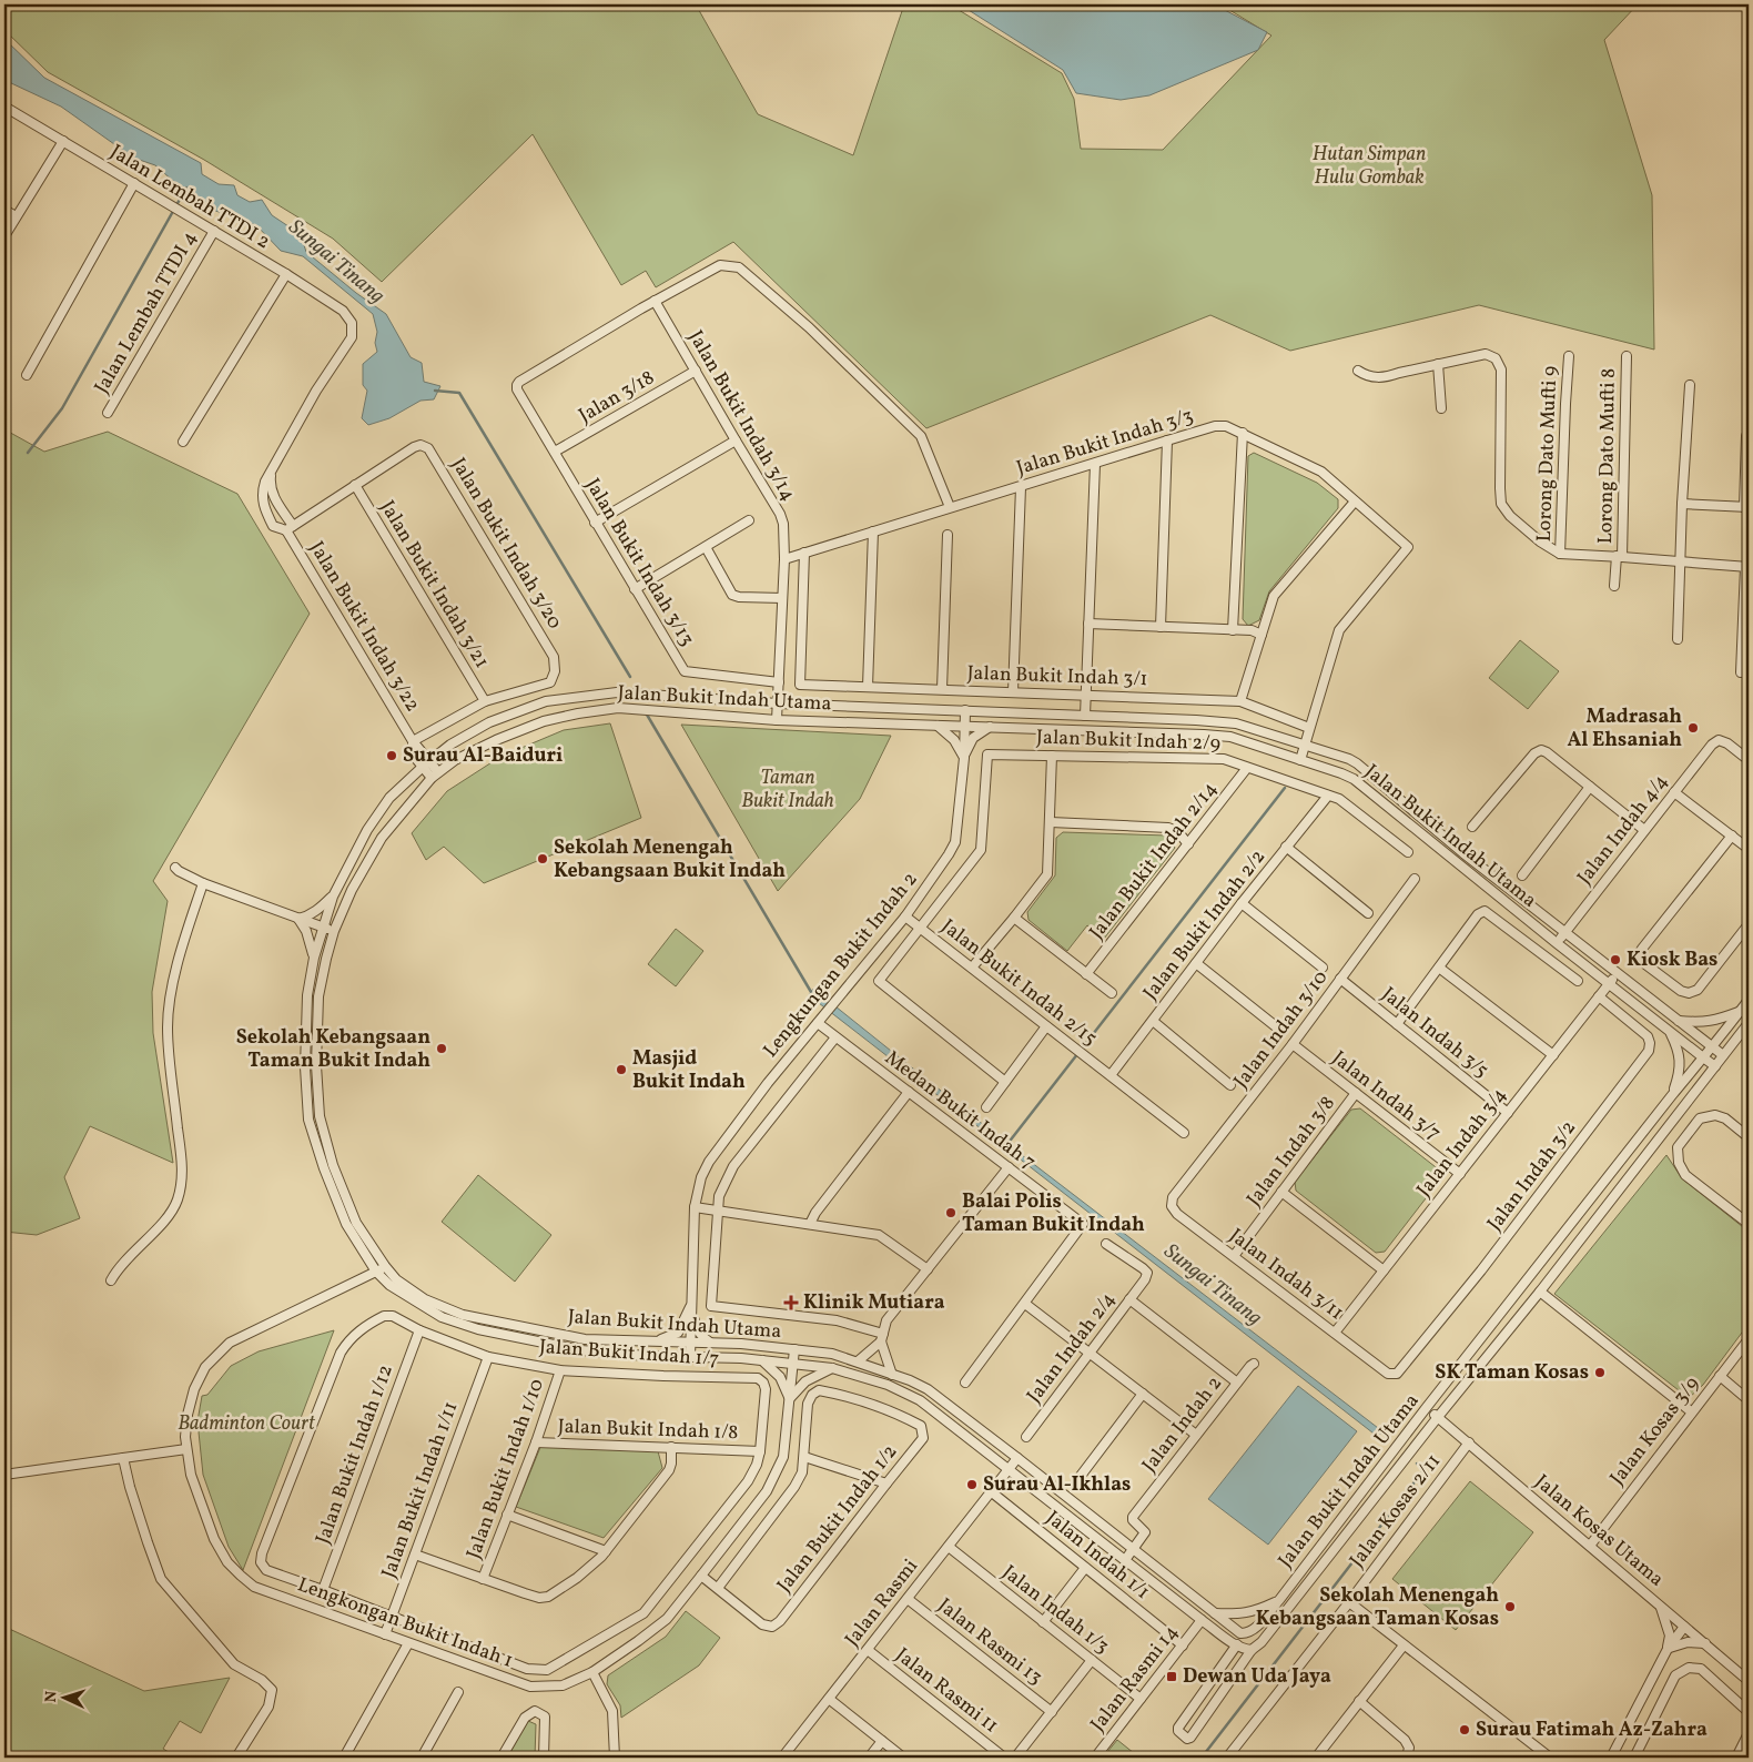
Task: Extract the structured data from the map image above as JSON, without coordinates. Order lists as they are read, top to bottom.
{
  "streets": {
    "street": [
      "Jalan Lembah TTDI 2",
      "Jalan Lembah TTDI 4",
      "Jalan 3/18",
      "Jalan Bukit Indah 3/14",
      "Jalan Bukit Indah 3/3",
      "Lorong Dato Mufti 9",
      "Lorong Dato Mufti 8",
      "Jalan Bukit Indah 3/20",
      "Jalan Bukit Indah 3/13",
      "Jalan Bukit Indah 3/21",
      "Jalan Bukit Indah 3/22",
      "Jalan Bukit Indah 3/1",
      "Jalan Bukit Indah Utama",
      "Jalan Bukit Indah 2/9",
      "Jalan Indah 4/4",
      "Jalan Bukit Indah 2/14",
      "Jalan Bukit Indah 2/2",
      "Lengkungan Bukit Indah 2",
      "Jalan Bukit Indah 2/15",
      "Jalan Indah 3/10",
      "Jalan Indah 3/5",
      "Jalan Indah 3/7",
      "Medan Bukit Indah 7",
      "Jalan Indah 3/4",
      "Jalan Indah 3/8",
      "Jalan Indah 3/2",
      "Jalan Indah 3/11",
      "Jalan Indah 2/4",
      "Jalan Bukit Indah 1/7",
      "Jalan Indah 2",
      "Jalan Bukit Indah 1/8",
      "Jalan Kosas 3/9",
      "Jalan Bukit Indah 1/12",
      "Jalan Bukit Indah 1/10",
      "Jalan Bukit Indah 1/11",
      "Jalan Kosas 2/11",
      "Jalan Bukit Indah 1/2",
      "Jalan Kosas Utama",
      "Jalan Indah 1/1",
      "Jalan Rasmi",
      "Jalan Indah 1/3",
      "Lengkongan Bukit Indah 1",
      "Jalan Rasmi 13",
      "Jalan Rasmi 14",
      "Jalan Rasmi 11"
    ]
  },
  "crossings": [
    ["Jalan Lembah TTDI 2", "Jalan Lembah TTDI 4"],
    ["Jalan Lembah TTDI 2", "Jalan Bukit Indah 3/22"],
    ["Jalan 3/18", "Jalan Bukit Indah 3/14"],
    ["Jalan 3/18", "Jalan Bukit Indah 3/13"],
    ["Jalan Bukit Indah 3/14", "Jalan Bukit Indah 3/3"],
    ["Jalan Bukit Indah 3/14", "Jalan Bukit Indah 3/13"],
    ["Jalan Bukit Indah 3/14", "Jalan Bukit Indah Utama"],
    ["Jalan Bukit Indah 3/3", "Jalan Bukit Indah 3/1"],
    ["Jalan Bukit Indah 3/20", "Jalan Bukit Indah 3/21"],
    ["Jalan Bukit Indah 3/20", "Jalan Bukit Indah 3/22"],
    ["Jalan Bukit Indah 3/21", "Jalan Bukit Indah 3/22"],
    ["Jalan Bukit Indah 3/22", "Jalan Bukit Indah Utama"],
    ["Jalan Bukit Indah Utama", "Jalan Indah 4/4"],
    ["Jalan Bukit Indah Utama", "Lengkungan Bukit Indah 2"],
    ["Jalan Bukit Indah Utama", "Jalan Indah 3/4"],
    ["Jalan Bukit Indah Utama", "Jalan Indah 2"],
    ["Jalan Bukit Indah Utama", "Jalan Kosas Utama"],
    ["Jalan Bukit Indah Utama", "Jalan Rasmi"],
    ["Jalan Bukit Indah Utama", "Lengkongan Bukit Indah 1"],
    ["Jalan Bukit Indah Utama", "Jalan Rasmi 14"],
    ["Jalan Bukit Indah 2/9", "Jalan Bukit Indah 2/14"],
    ["Jalan Bukit Indah 2/9", "Jalan Bukit Indah 2/2"],
    ["Jalan Bukit Indah 2/9", "Jalan Bukit Indah 2/15"],
    ["Jalan Bukit Indah 2/2", "Jalan Bukit Indah 2/15"],
    ["Lengkungan Bukit Indah 2", "Jalan Bukit Indah 2/15"],
    ["Lengkungan Bukit Indah 2", "Medan Bukit Indah 7"],
    ["Jalan Indah 3/10", "Jalan Indah 3/5"],
    ["Jalan Indah 3/10", "Jalan Indah 3/7"],
    ["Jalan Indah 3/10", "Jalan Indah 3/11"],
    ["Jalan Indah 3/5", "Jalan Indah 3/4"],
    ["Jalan Indah 3/7", "Jalan Indah 3/4"],
    ["Jalan Indah 3/7", "Jalan Indah 3/8"],
    ["Jalan Indah 3/4", "Jalan Indah 3/2"],
    ["Jalan Indah 3/4", "Jalan Indah 3/11"],
    ["Jalan Indah 3/8", "Jalan Indah 3/11"],
    ["Jalan Indah 3/2", "Jalan Indah 3/11"],
    ["Jalan Bukit Indah 1/7", "Jalan Bukit Indah 1/8"],
    ["Jalan Bukit Indah 1/7", "Jalan Bukit Indah 1/12"],
    ["Jalan Bukit Indah 1/7", "Jalan Bukit Indah 1/10"],
    ["Jalan Bukit Indah 1/7", "Jalan Bukit Indah 1/11"],
    ["Jalan Bukit Indah 1/8", "Jalan Bukit Indah 1/10"],
    ["Jalan Kosas 3/9", "Jalan Kosas Utama"],
    ["Jalan Bukit Indah 1/11", "Lengkongan Bukit Indah 1"],
    ["Jalan Kosas 2/11", "Jalan Kosas Utama"],
    ["Jalan Indah 1/1", "Jalan Rasmi"],
    ["Jalan Indah 1/1", "Jalan Rasmi 14"],
    ["Jalan Rasmi", "Jalan Indah 1/3"],
    ["Jalan Rasmi", "Jalan Rasmi 13"],
    ["Jalan Rasmi", "Jalan Rasmi 11"],
    ["Jalan Indah 1/3", "Jalan Rasmi 14"]
  ],
  "water": ["Sungai Tinang"],
  "parks": ["Hutan Simpan Hulu Gombak", "Taman Bukit Indah", "Badminton Court"],
  "places": {
    "other": [
      "Madrasah Al Ehsaniah",
      "Surau Al-Baiduri",
      "Sekolah Menengah Kebangsaan Bukit Indah",
      "Kiosk Bas",
      "Sekolah Kebangsaan Taman Bukit Indah",
      "Masjid Bukit Indah",
      "Balai Polis Taman Bukit Indah",
      "SK Taman Kosas",
      "Surau Al-Ikhlas",
      "Sekolah Menengah Kebangsaan Taman Kosas",
      "Surau Fatimah Az-Zahra"
    ],
    "health": ["Klinik Mutiara"],
    "transit": ["Dewan Uda Jaya"]
  },
  "north": "left"
}
